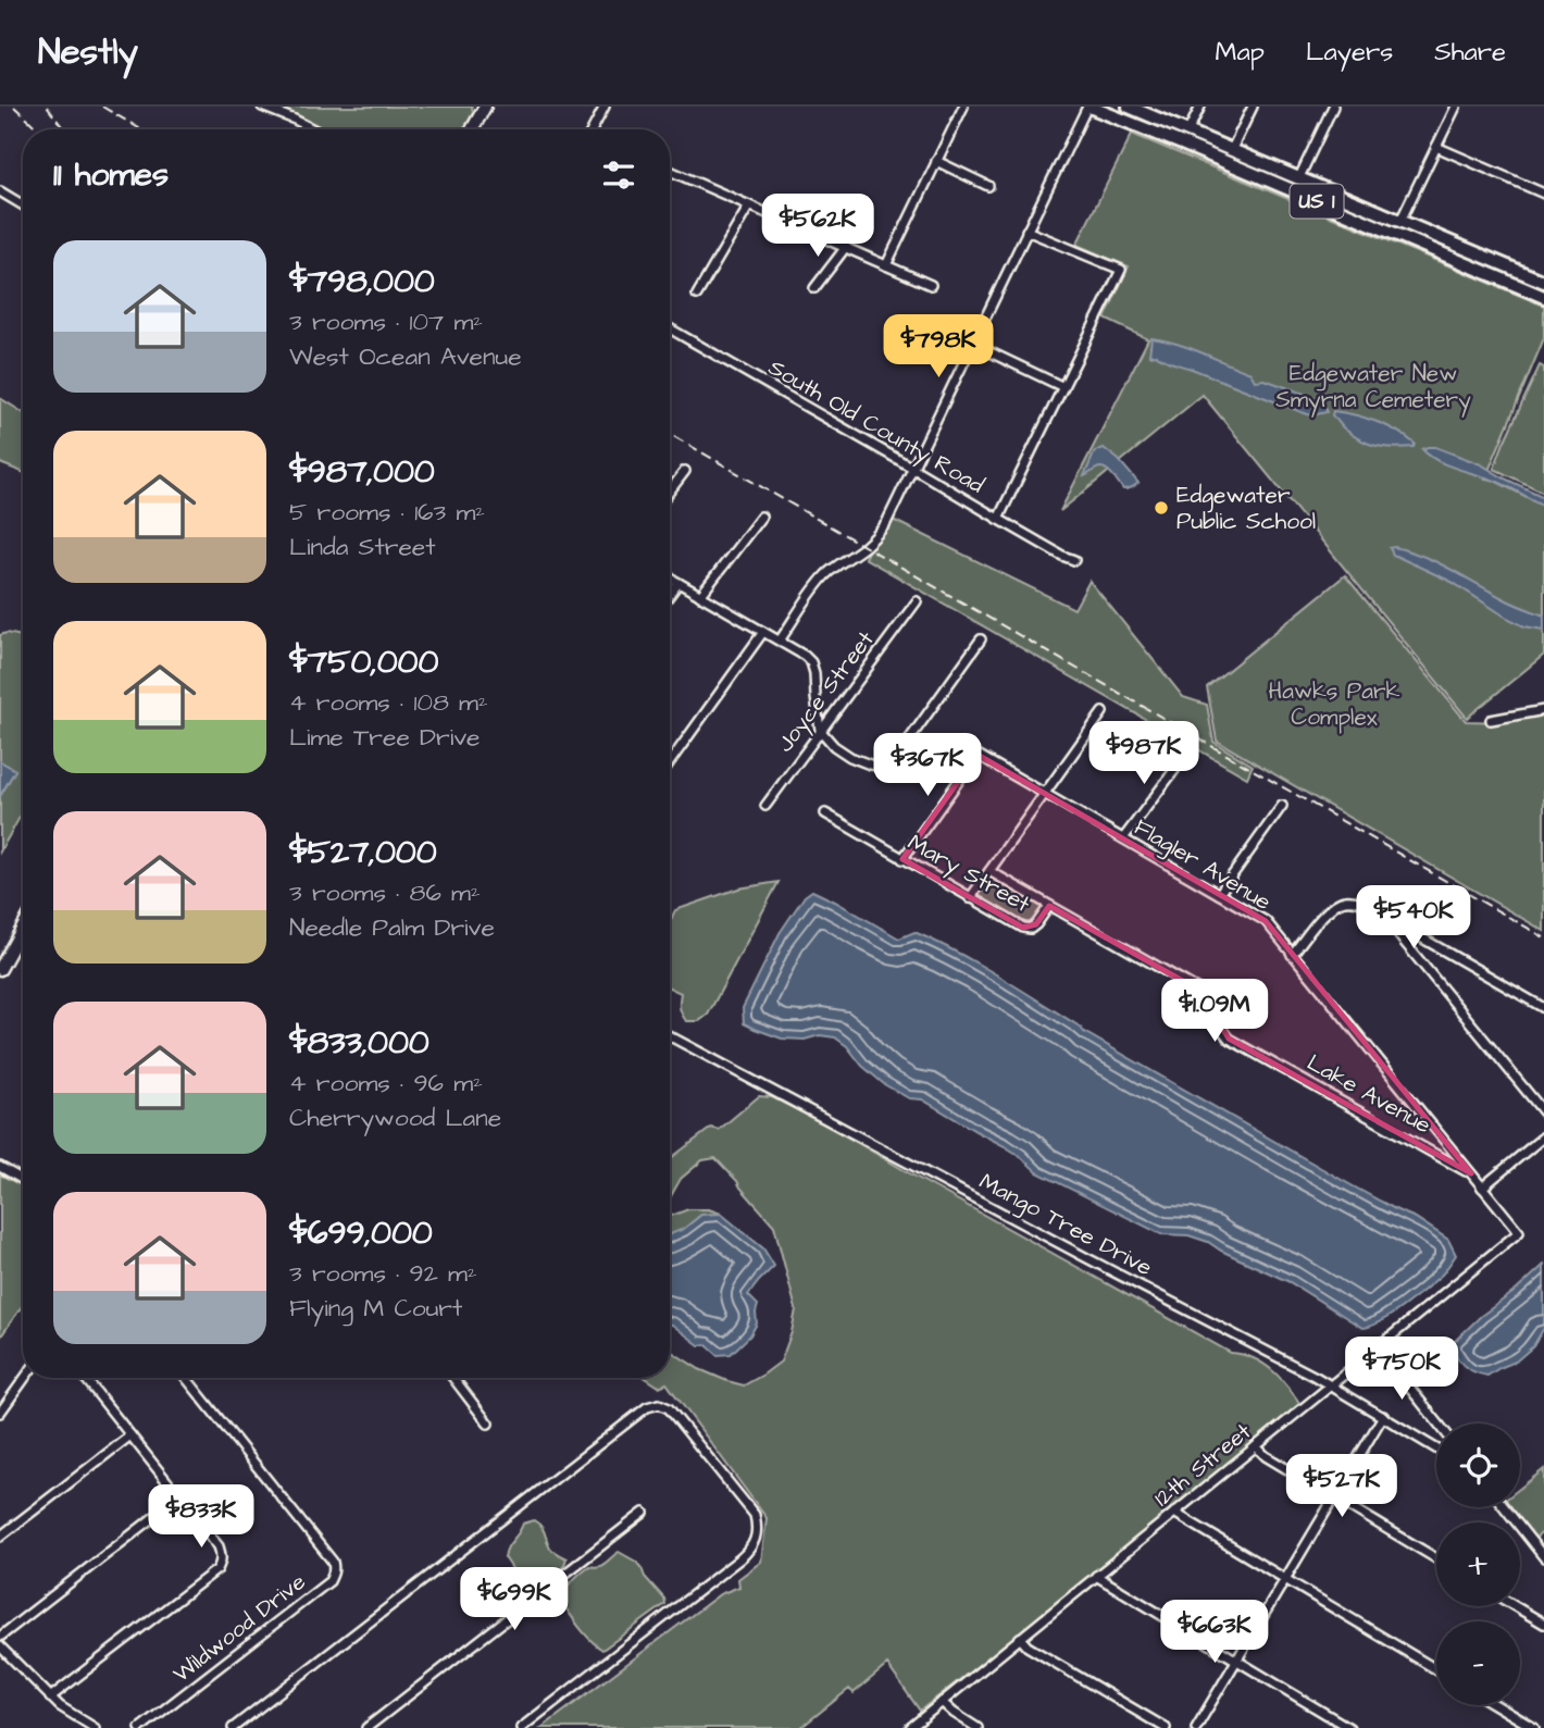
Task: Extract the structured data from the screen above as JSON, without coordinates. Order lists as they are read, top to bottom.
{
  "streets": {
    "main road": ["US 1"],
    "street": [
      "South Old County Road",
      "Joyce Street",
      "Flagler Avenue",
      "Mary Street",
      "Lake Avenue",
      "Mango Tree Drive",
      "12th Street",
      "Wildwood Drive"
    ]
  },
  "crossings": [
    ["Joyce Street", "Flagler Avenue"],
    ["Flagler Avenue", "Lake Avenue"],
    ["Flagler Avenue", "12th Street"],
    ["Mary Street", "Lake Avenue"],
    ["Mango Tree Drive", "12th Street"]
  ],
  "parks": ["Edgewater New Smyrna Cemetery", "Hawks Park Complex"],
  "places": ["Edgewater Public School"],
  "page": {
    "header": "Nestly",
    "nav": ["Map", "Layers", "Share"],
    "heading": "11 homes",
    "price": [
      "$562K",
      "$798K",
      "$987K",
      "$367K",
      "$540K",
      "$1.09M",
      "$750K",
      "$527K",
      "$833K",
      "$699K",
      "$663K"
    ],
    "list": [
      {
        "name": "$798,000",
        "note": "3 rooms · 107 m² · West Ocean Avenue"
      },
      {
        "name": "$987,000",
        "note": "5 rooms · 163 m² · Linda Street"
      },
      {
        "name": "$750,000",
        "note": "4 rooms · 108 m² · Lime Tree Drive"
      },
      {
        "name": "$527,000",
        "note": "3 rooms · 86 m² · Needle Palm Drive"
      },
      {
        "name": "$833,000",
        "note": "4 rooms · 96 m² · Cherrywood Lane"
      },
      {
        "name": "$699,000",
        "note": "3 rooms · 92 m² · Flying M Court"
      }
    ],
    "map_buttons": ["+", "−"]
  }
}
